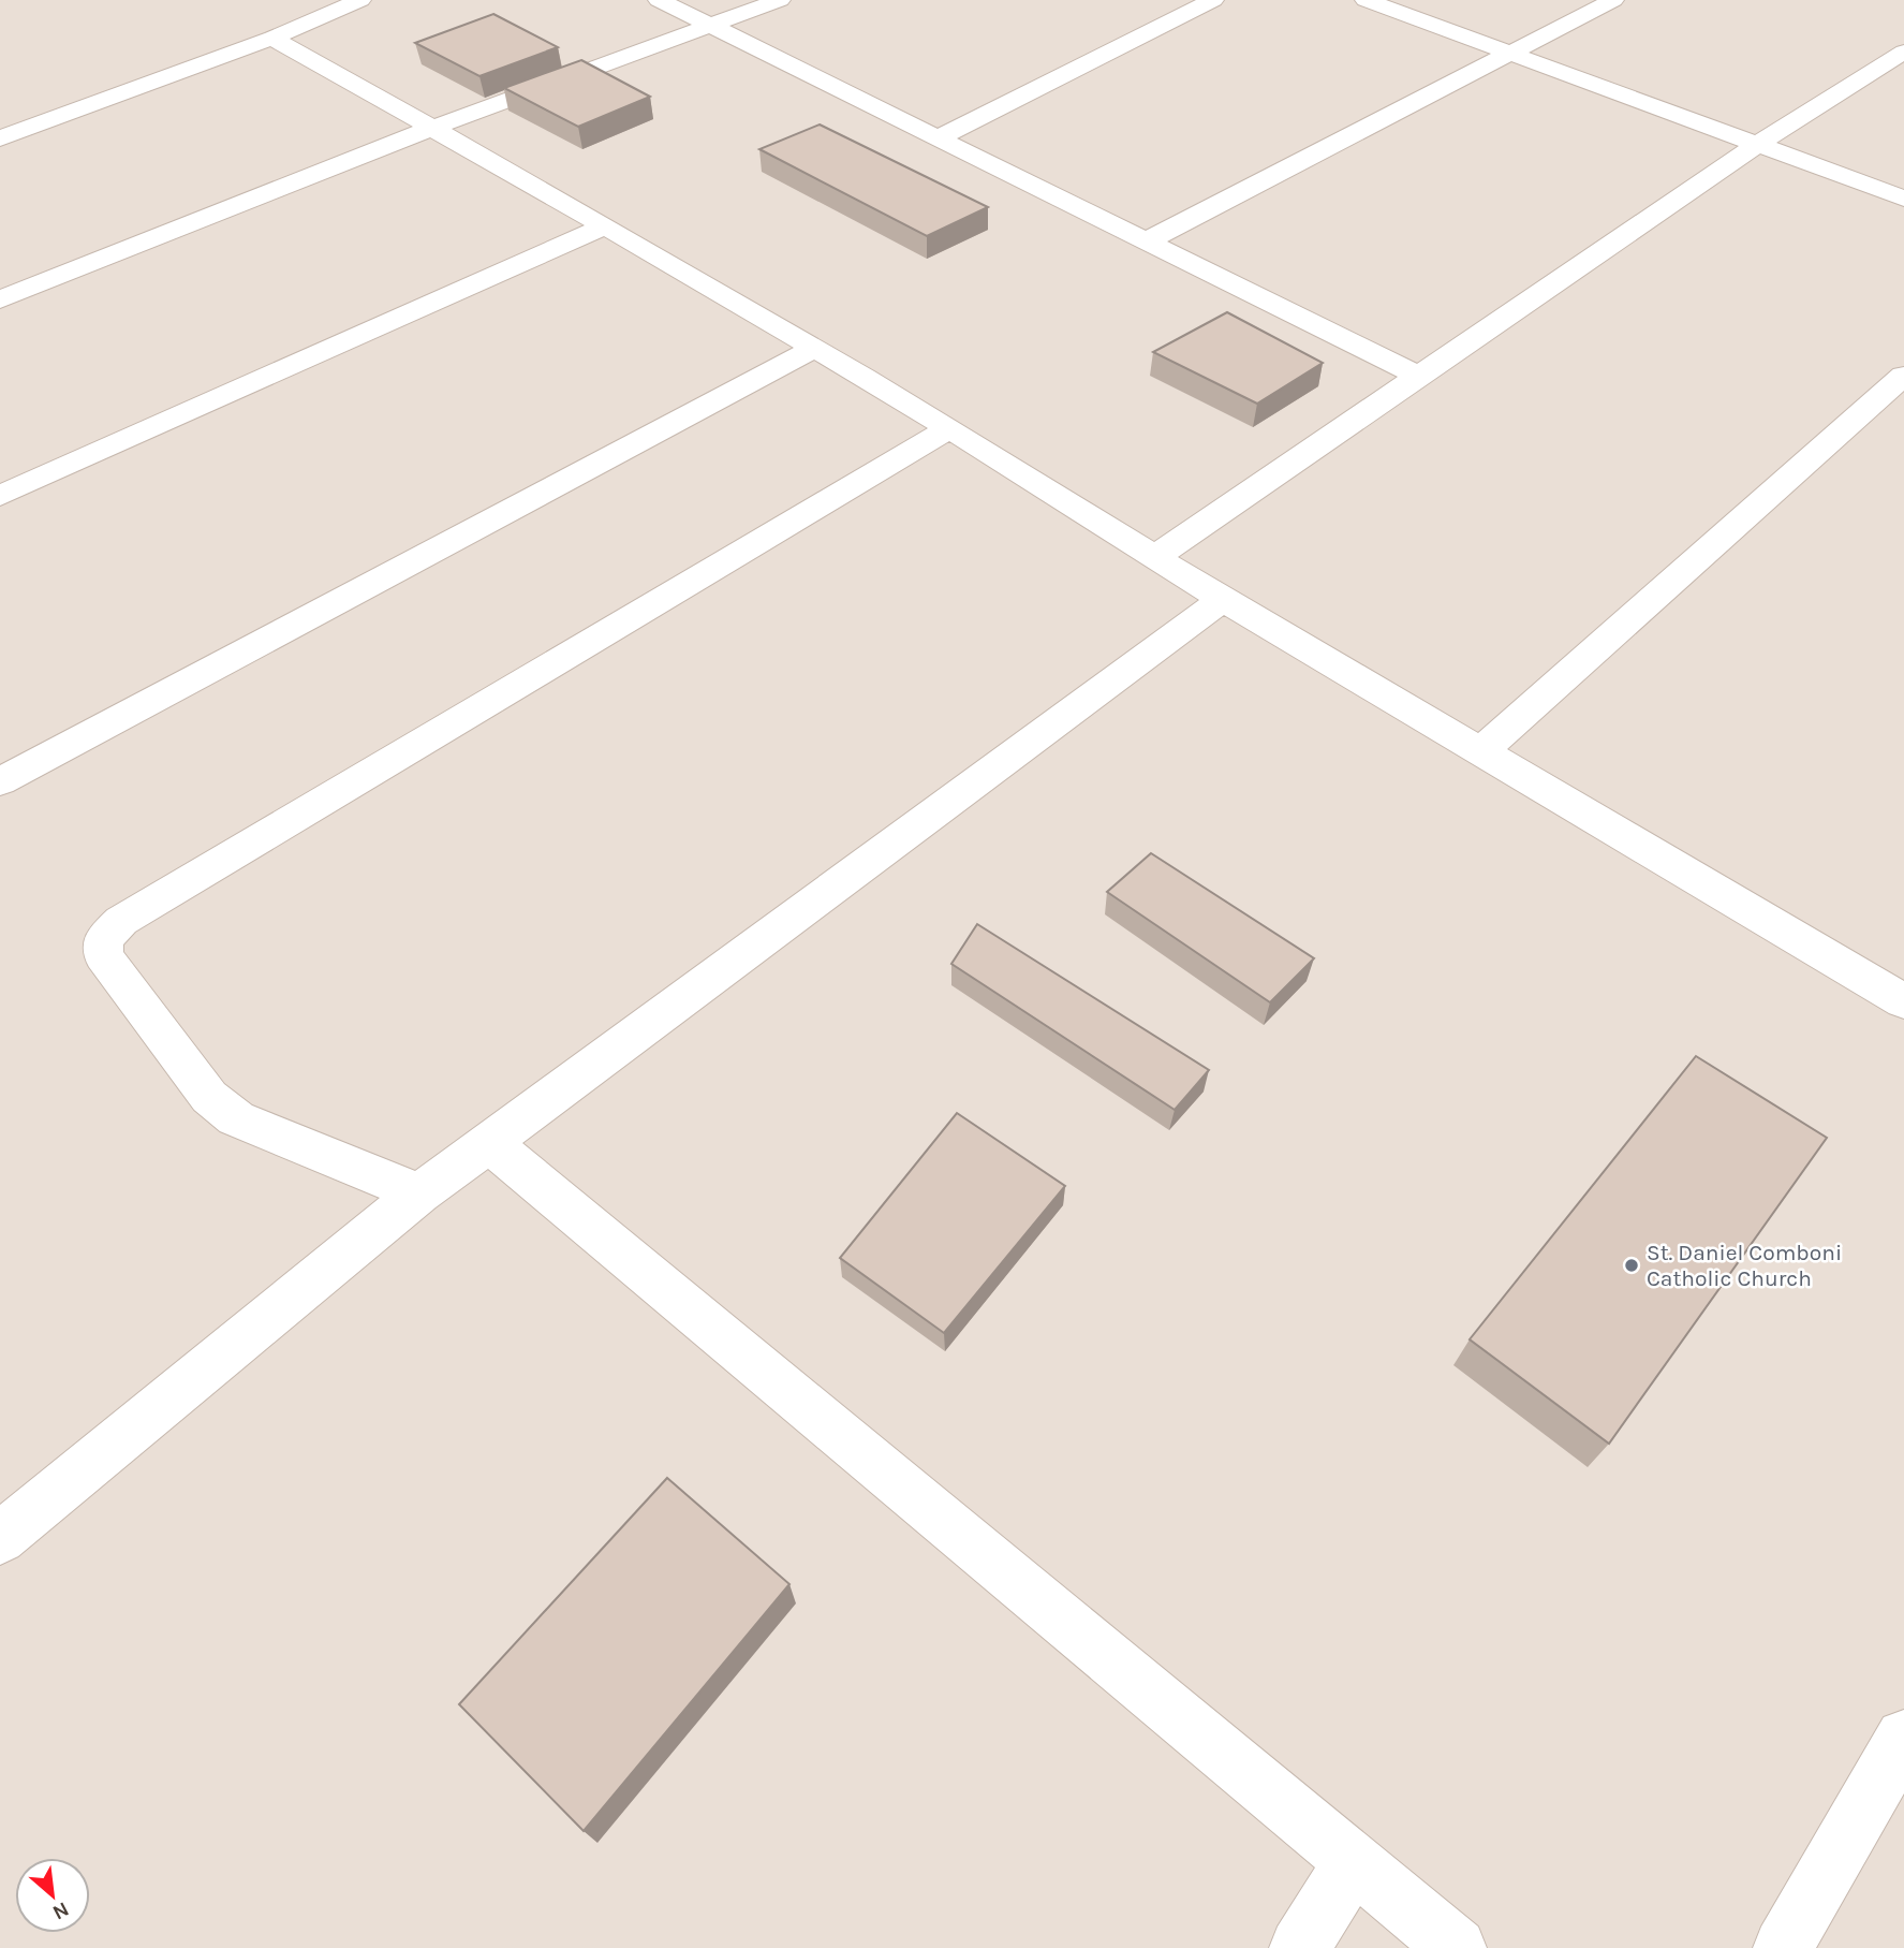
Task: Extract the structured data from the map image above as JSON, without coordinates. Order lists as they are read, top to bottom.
{
  "places": ["St. Daniel Comboni Catholic Church"],
  "north": "bottom right"
}
